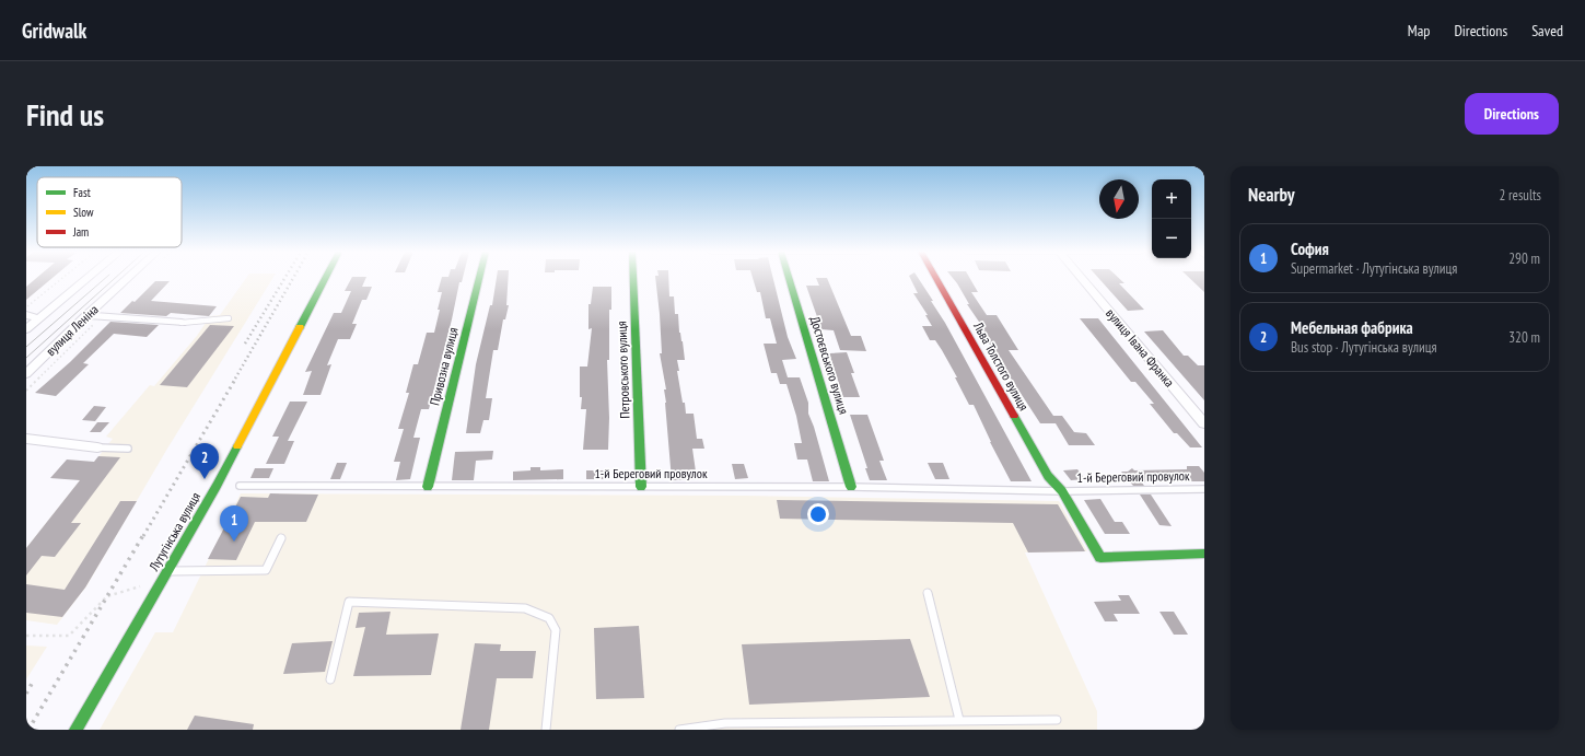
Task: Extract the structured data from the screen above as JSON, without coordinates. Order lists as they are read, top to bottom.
{
  "streets": {
    "street": [
      "вулиця Леніна",
      "вулиця Івана Франка",
      "Достоєвського вулиця",
      "Привозна вулиця",
      "Льва Толстого вулиця",
      "Петровського вулиця",
      "1-й Береговий провулок",
      "Лутугінська вулиця"
    ]
  },
  "crossings": [
    ["Достоєвського вулиця", "1-й Береговий провулок"],
    ["Привозна вулиця", "1-й Береговий провулок"],
    ["Льва Толстого вулиця", "1-й Береговий провулок"],
    ["Петровського вулиця", "1-й Береговий провулок"]
  ],
  "legend": ["Fast", "Slow", "Jam"],
  "north": "bottom",
  "page": {
    "header": "Gridwalk",
    "nav": ["Map", "Directions", "Saved"],
    "buttons": "Directions",
    "title": "Find us",
    "heading": ["Nearby", "2 results"],
    "map_buttons": ["+", "−"],
    "list": [
      {
        "mark": "1",
        "name": "София",
        "note": "Supermarket · Лутугінська вулиця",
        "value": "290 m"
      },
      {
        "mark": "2",
        "name": "Мебельная фабрика",
        "note": "Bus stop · Лутугінська вулиця",
        "value": "320 m"
      }
    ],
    "pins": ["2", "1"]
  }
}
